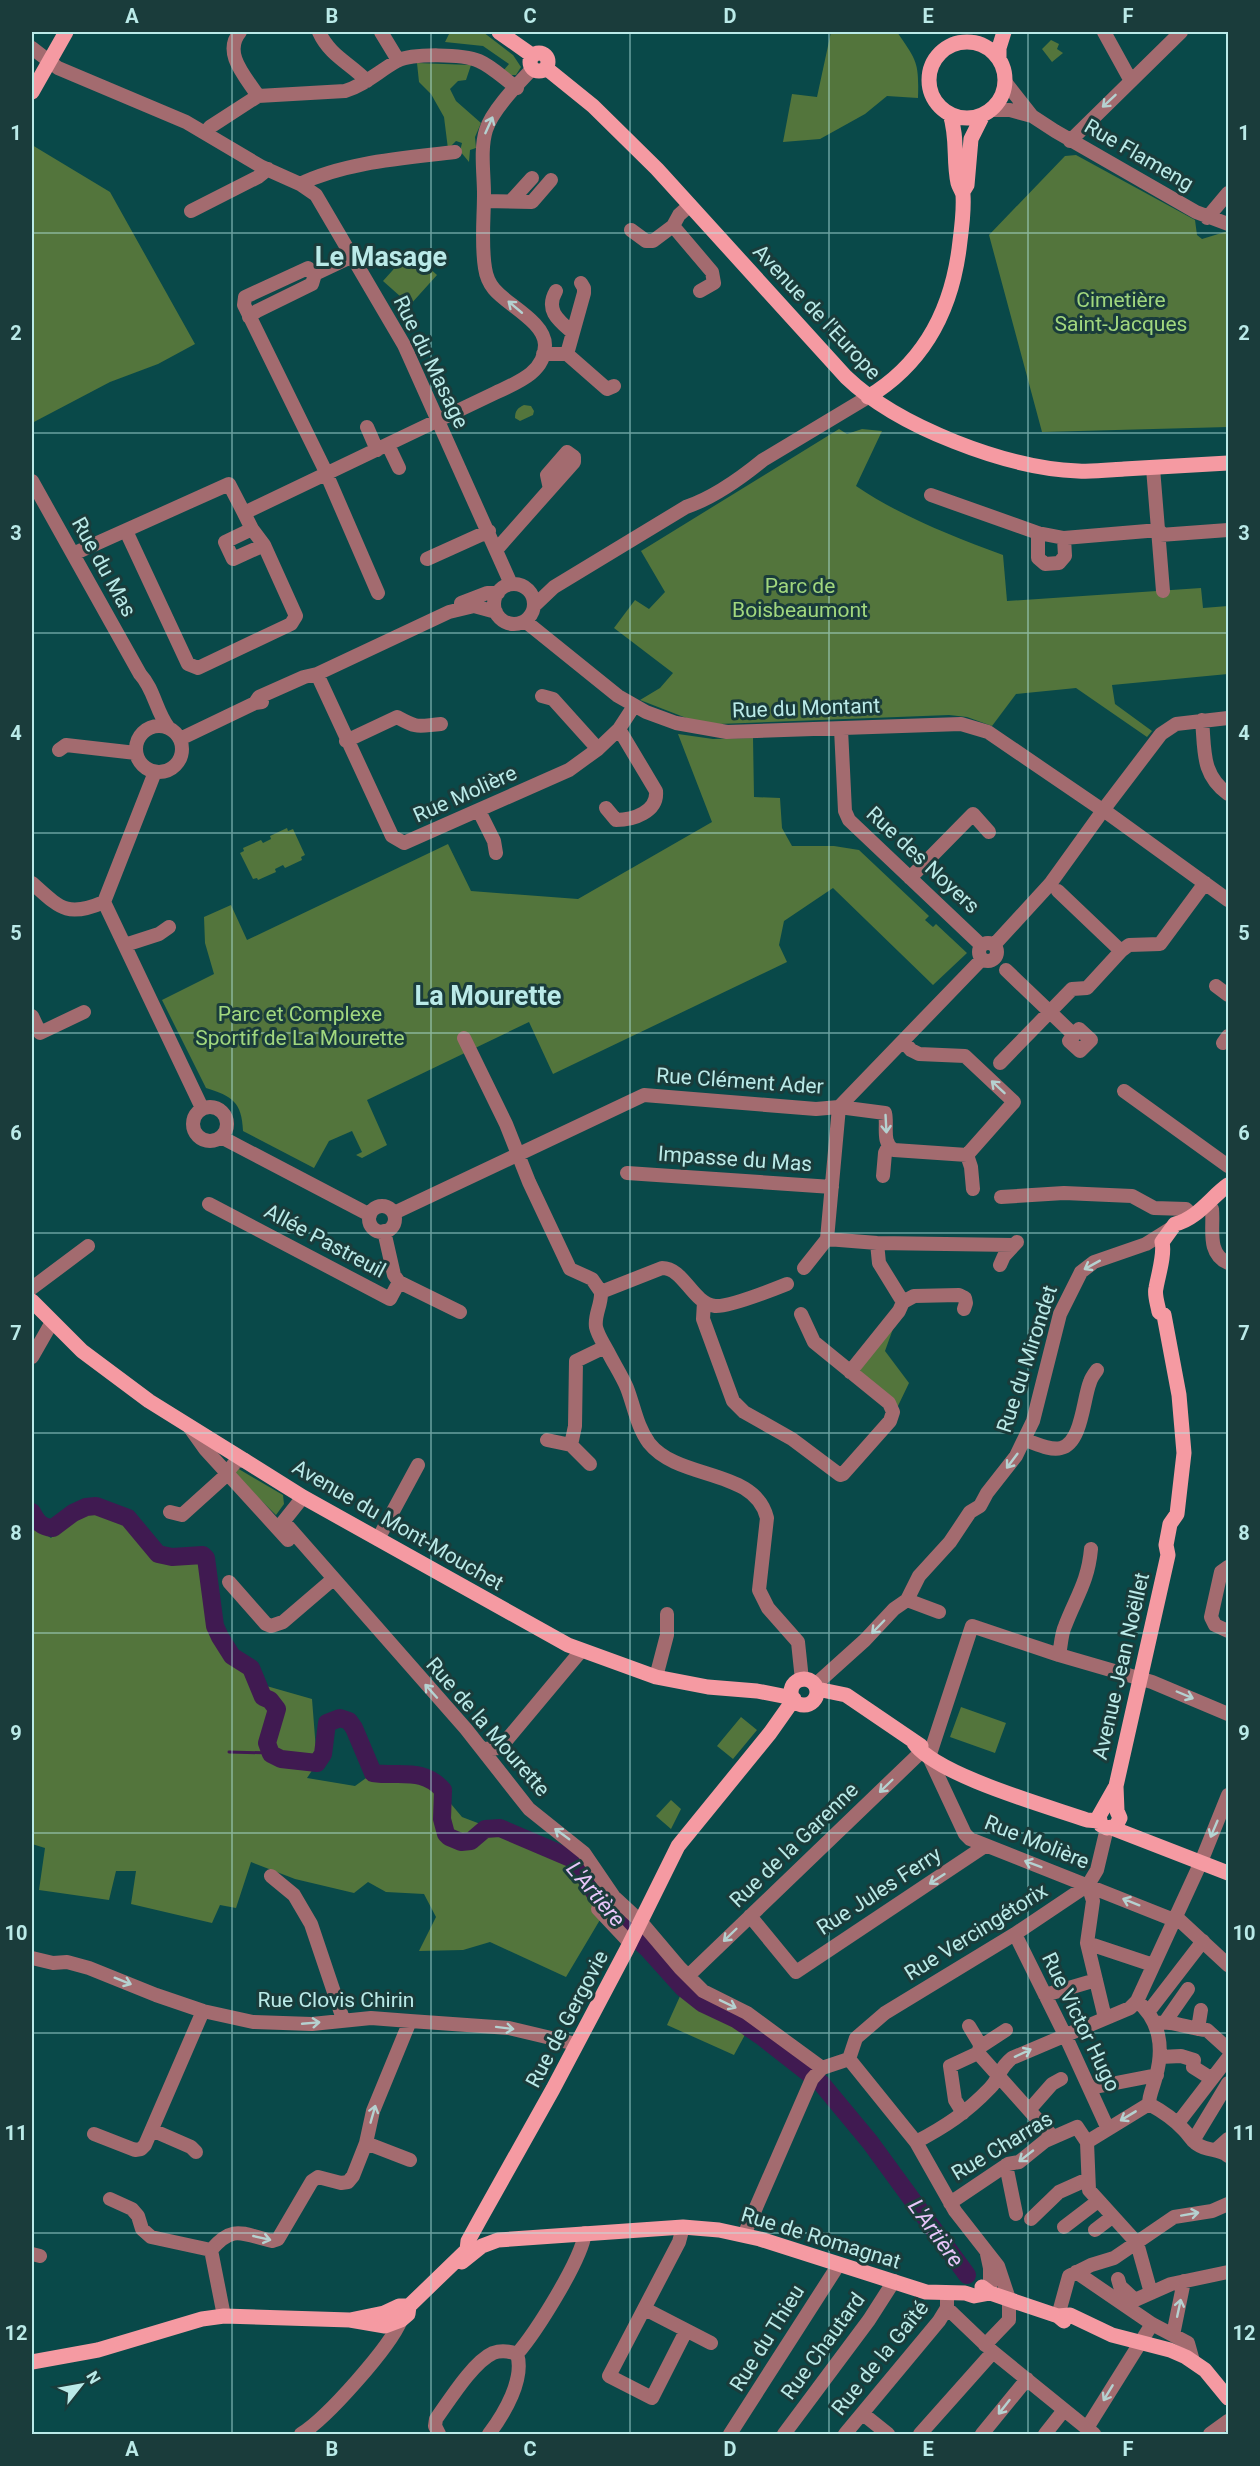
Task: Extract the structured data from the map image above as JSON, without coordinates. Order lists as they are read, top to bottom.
{
  "streets": {
    "main road": [
      "Avenue de l'Europe",
      "Avenue du Mont-Mouchet",
      "Avenue Jean Noëllet",
      "Rue de Gergovie",
      "Rue de Romagnat"
    ],
    "street": [
      "Rue Flameng",
      "Rue du Masage",
      "Rue du Mas",
      "Rue du Montant",
      "Rue Molière",
      "Rue des Noyers",
      "Rue Clément Ader",
      "Impasse du Mas",
      "Allée Pastreuil",
      "Rue du Mirondet",
      "Rue de la Mourette",
      "Rue de la Garenne",
      "Rue Jules Ferry",
      "Rue Vercingétorix",
      "Rue Clovis Chirin",
      "Rue Victor Hugo",
      "Rue Charras",
      "Rue du Thieu",
      "Rue Chautard",
      "Rue de la Gaîté"
    ]
  },
  "crossings": [
    ["Rue du Masage", "Rue du Montant"],
    ["Rue du Montant", "Rue Molière"],
    ["Rue du Montant", "Rue des Noyers"],
    ["Rue Molière", "Avenue du Mont-Mouchet"],
    ["Rue Molière", "Rue de la Garenne"],
    ["Rue Molière", "Rue Jules Ferry"],
    ["Rue Molière", "Rue Vercingétorix"],
    ["Rue des Noyers", "Rue Clément Ader"],
    ["Rue Clément Ader", "Impasse du Mas"],
    ["Rue Clément Ader", "Allée Pastreuil"],
    ["Rue du Mirondet", "Avenue du Mont-Mouchet"],
    ["Rue du Mirondet", "Avenue Jean Noëllet"],
    ["Rue du Mirondet", "Rue de Gergovie"],
    ["Avenue du Mont-Mouchet", "Avenue Jean Noëllet"],
    ["Avenue du Mont-Mouchet", "Rue de la Mourette"],
    ["Avenue du Mont-Mouchet", "Rue de la Garenne"],
    ["Avenue du Mont-Mouchet", "Rue de Gergovie"],
    ["Rue de la Mourette", "Rue de Gergovie"],
    ["Rue de la Garenne", "Rue Jules Ferry"],
    ["Rue Vercingétorix", "Rue Victor Hugo"],
    ["Rue Clovis Chirin", "Rue de Gergovie"],
    ["Rue de Gergovie", "Rue de Romagnat"],
    ["Rue de Romagnat", "Rue du Thieu"],
    ["Rue de Romagnat", "Rue Chautard"],
    ["Rue de Romagnat", "Rue de la Gaîté"]
  ],
  "one_way": [
    "Rue du Mirondet",
    "Rue de la Mourette",
    "Rue de la Garenne",
    "Rue Jules Ferry",
    "Rue Clovis Chirin"
  ],
  "districts": ["Le Masage", "La Mourette"],
  "water": ["L'Artière"],
  "parks": ["Cimetière Saint-Jacques", "Parc de Boisbeaumont", "Parc et Complexe Sportif de La Mourette"],
  "north": "top right",
  "grid": {
    "columns": [
      "A",
      "B",
      "C",
      "D",
      "E",
      "F"
    ],
    "rows": [
      "1",
      "2",
      "3",
      "4",
      "5",
      "6",
      "7",
      "8",
      "9",
      "10",
      "11",
      "12"
    ]
  }
}
